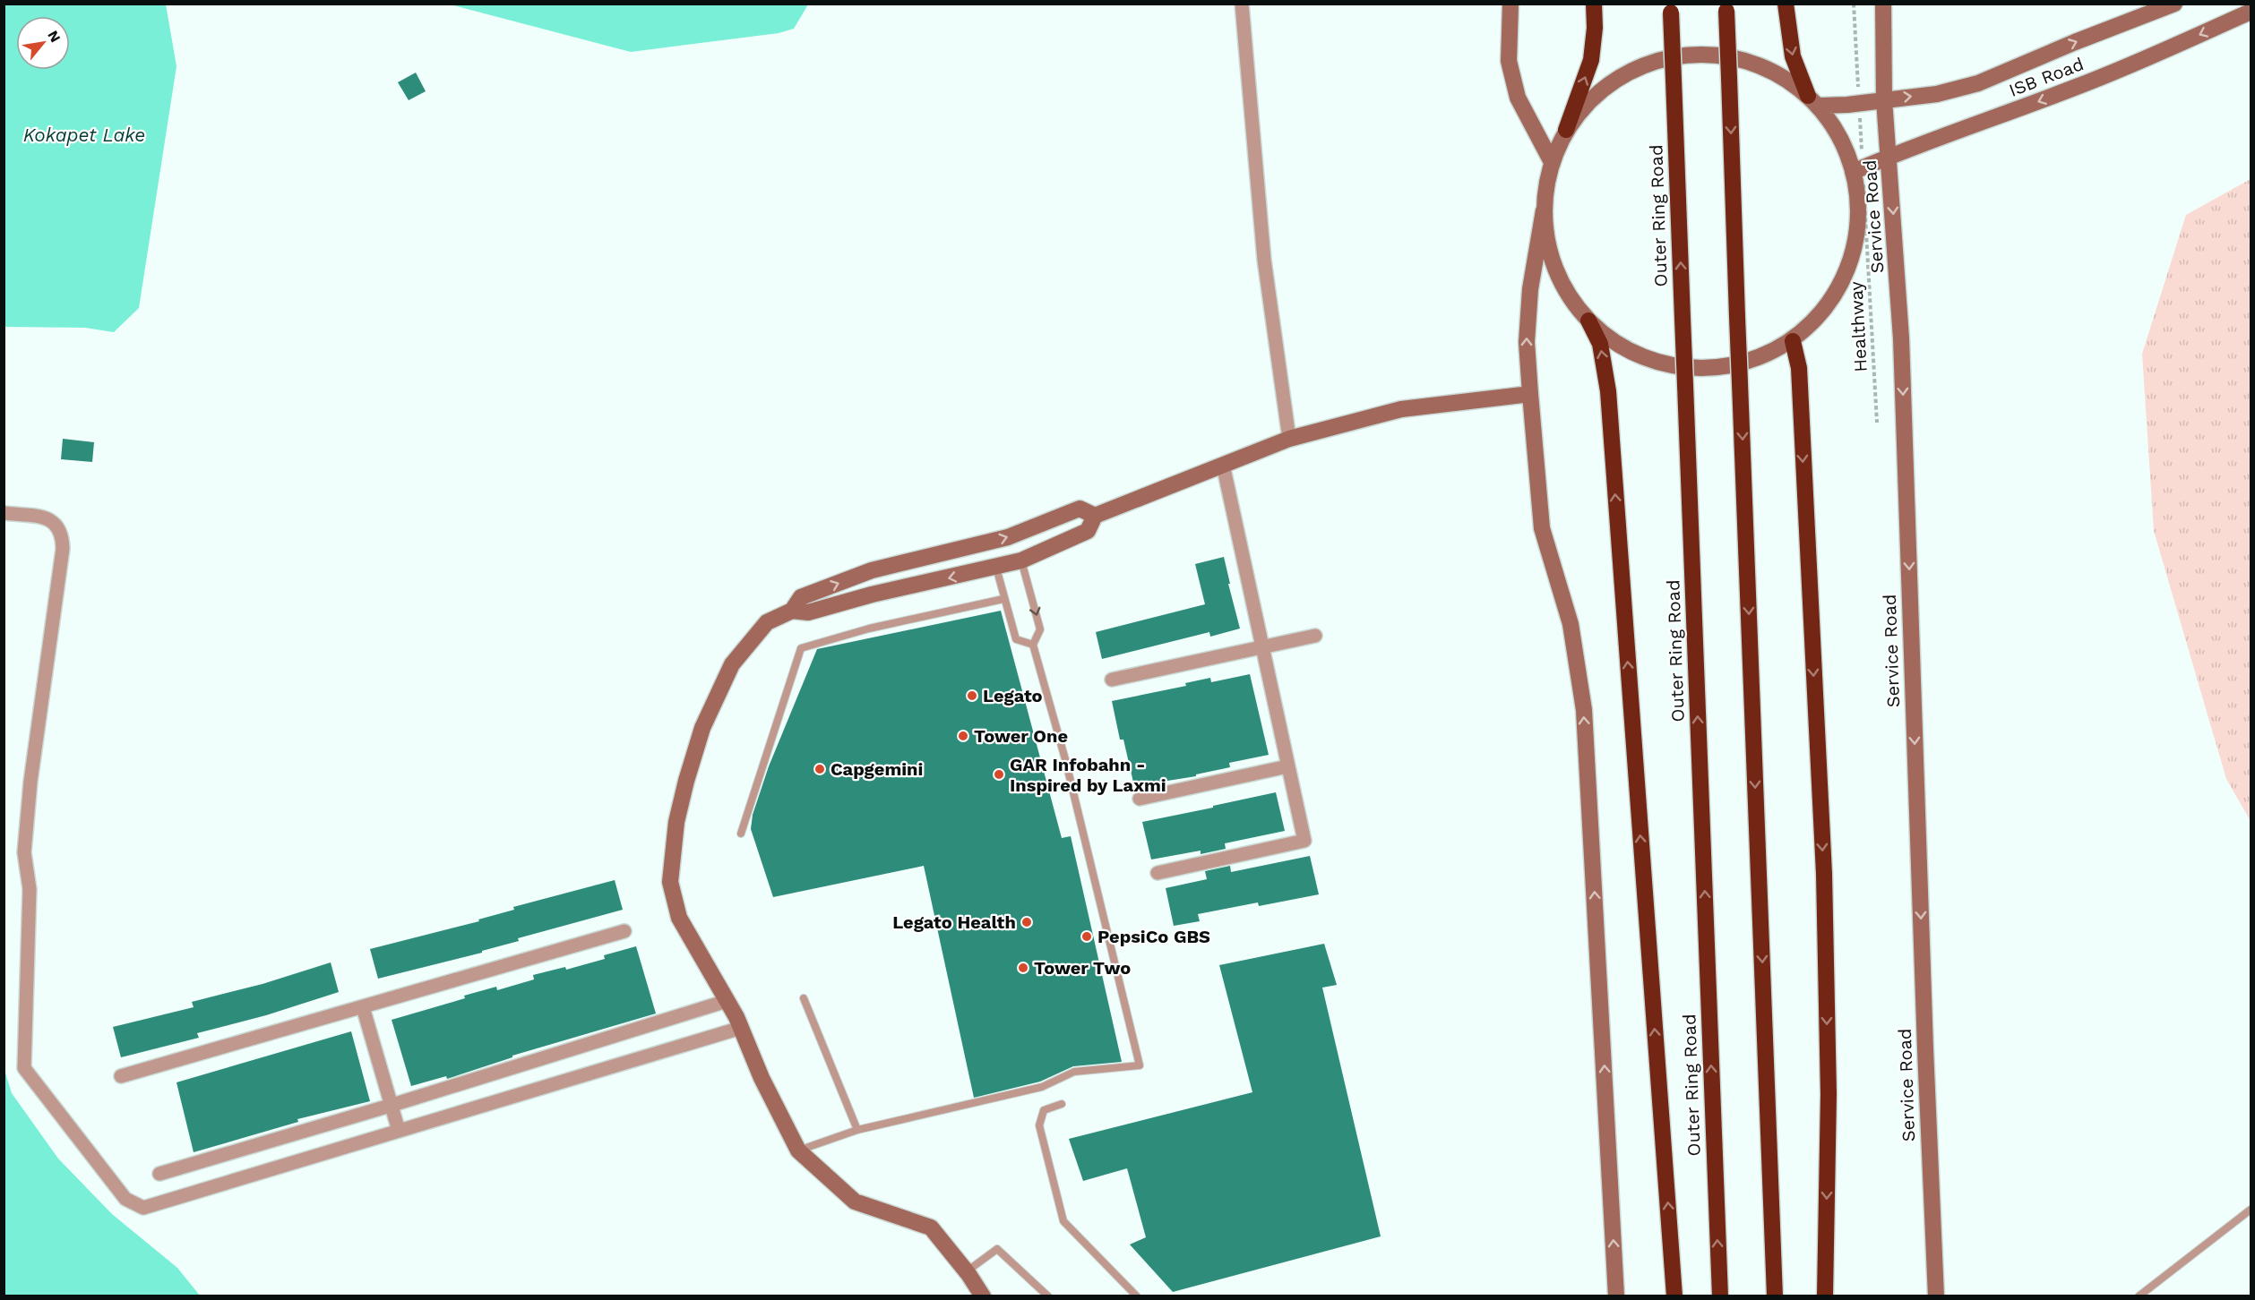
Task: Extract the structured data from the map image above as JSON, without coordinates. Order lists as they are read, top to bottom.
{
  "streets": {
    "highway": ["Outer Ring Road"],
    "main road": ["ISB Road", "Service Road"],
    "path": ["Healthway"]
  },
  "crossings": [
    ["ISB Road", "Service Road"],
    ["ISB Road", "Healthway"]
  ],
  "one_way": ["Service Road"],
  "water": ["Kokapet Lake"],
  "places": [
    "Legato",
    "Tower One",
    "Capgemini",
    "GAR Infobahn - Inspired by Laxmi",
    "Legato Health",
    "PepsiCo GBS",
    "Tower Two"
  ],
  "north": "top right"
}
